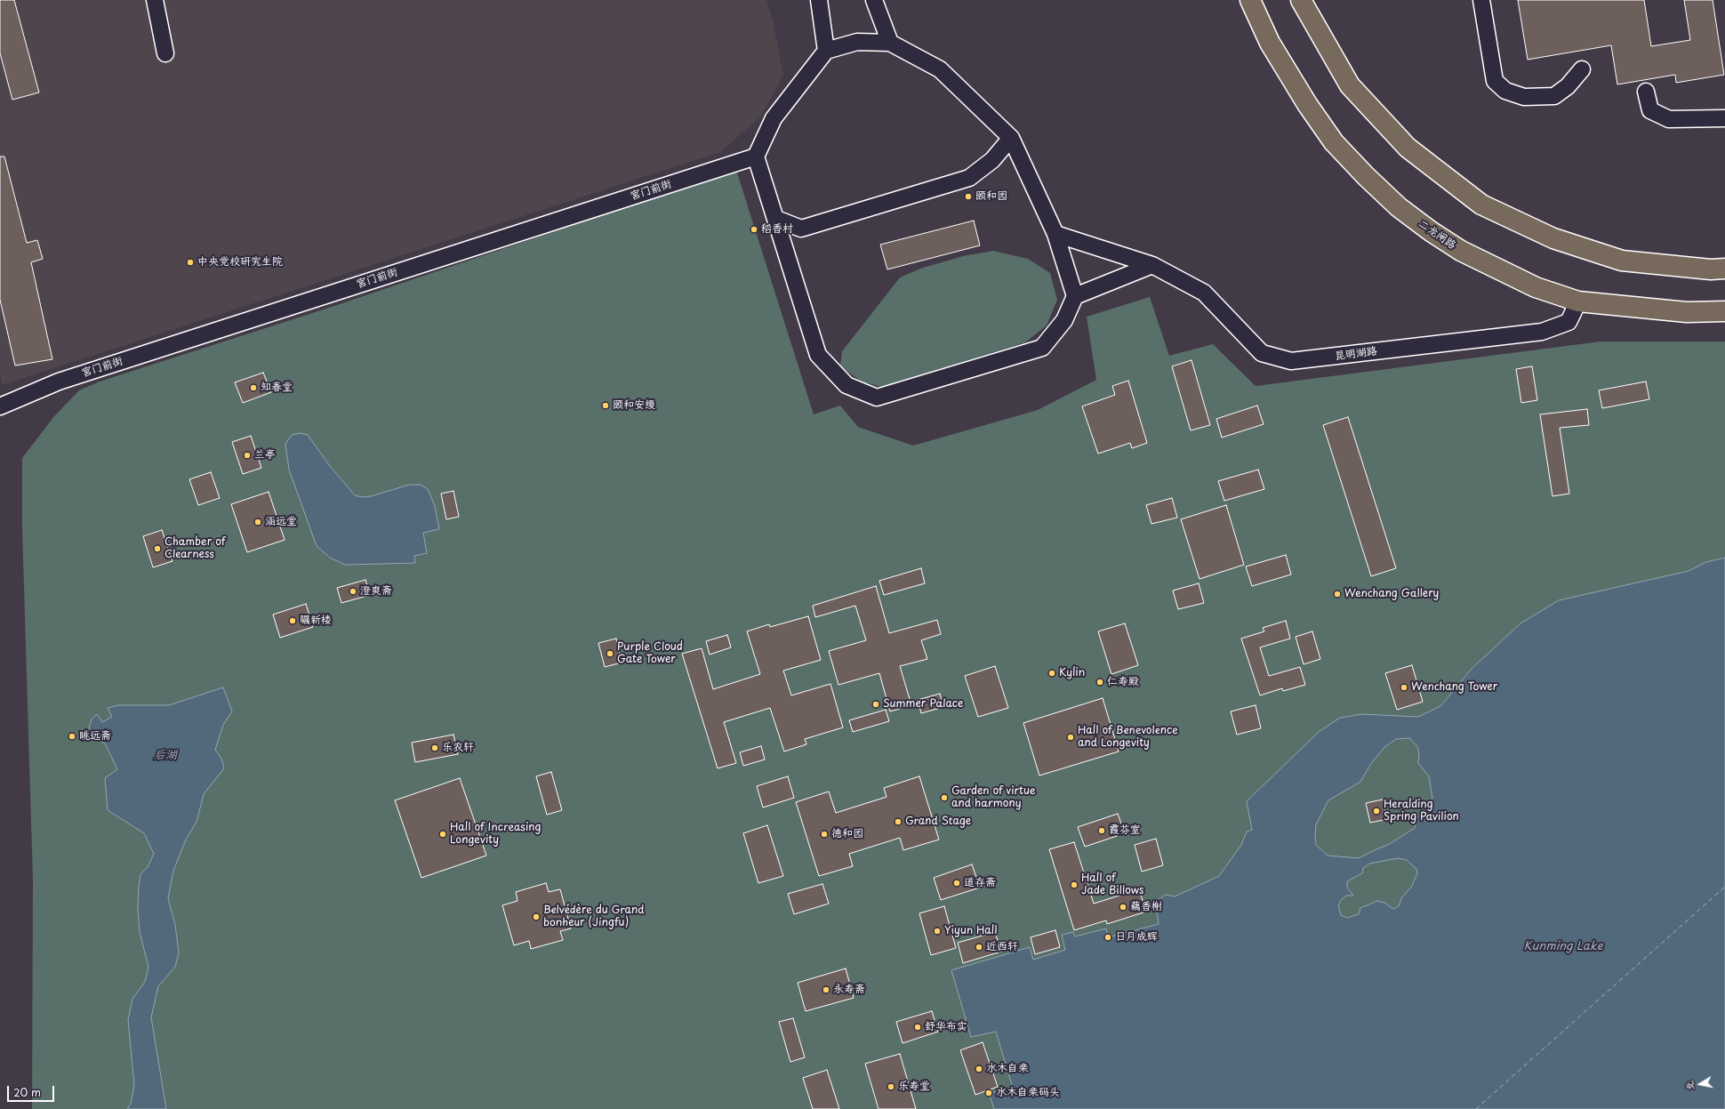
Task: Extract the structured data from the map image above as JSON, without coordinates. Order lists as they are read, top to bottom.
{
  "streets": {
    "main road": ["二龙闸路"],
    "street": ["宫门前街", "昆明湖路"]
  },
  "crossings": [
    ["二龙闸路", "昆明湖路"]
  ],
  "water": ["后湖", "Kunming Lake"],
  "places": [
    "颐和园",
    "稻香村",
    "中央党校研究生院",
    "知春堂",
    "颐和安缦",
    "兰亭",
    "涵远堂",
    "Chamber of Clearness",
    "澄爽斋",
    "Wenchang Gallery",
    "瞩新楼",
    "Purple Cloud Gate Tower",
    "Kylin",
    "仁寿殿",
    "Wenchang Tower",
    "Summer Palace",
    "眺远斋",
    "Hall of Benevolence and Longevity",
    "乐农轩",
    "Garden of virtue and harmony",
    "Heralding Spring Pavilion",
    "Grand Stage",
    "霞芬室",
    "Hall of Increasing Longevity",
    "德和园",
    "道存斋",
    "Hall of Jade Billows",
    "藕香榭",
    "Belvédère du Grand bonheur (Jingfu)",
    "Yiyun Hall",
    "日月成辉",
    "近西轩",
    "永寿斋",
    "舒华布实",
    "水木自亲",
    "乐寿堂",
    "水木自亲码头"
  ],
  "scale_bar": "20 m",
  "north": "left"
}
